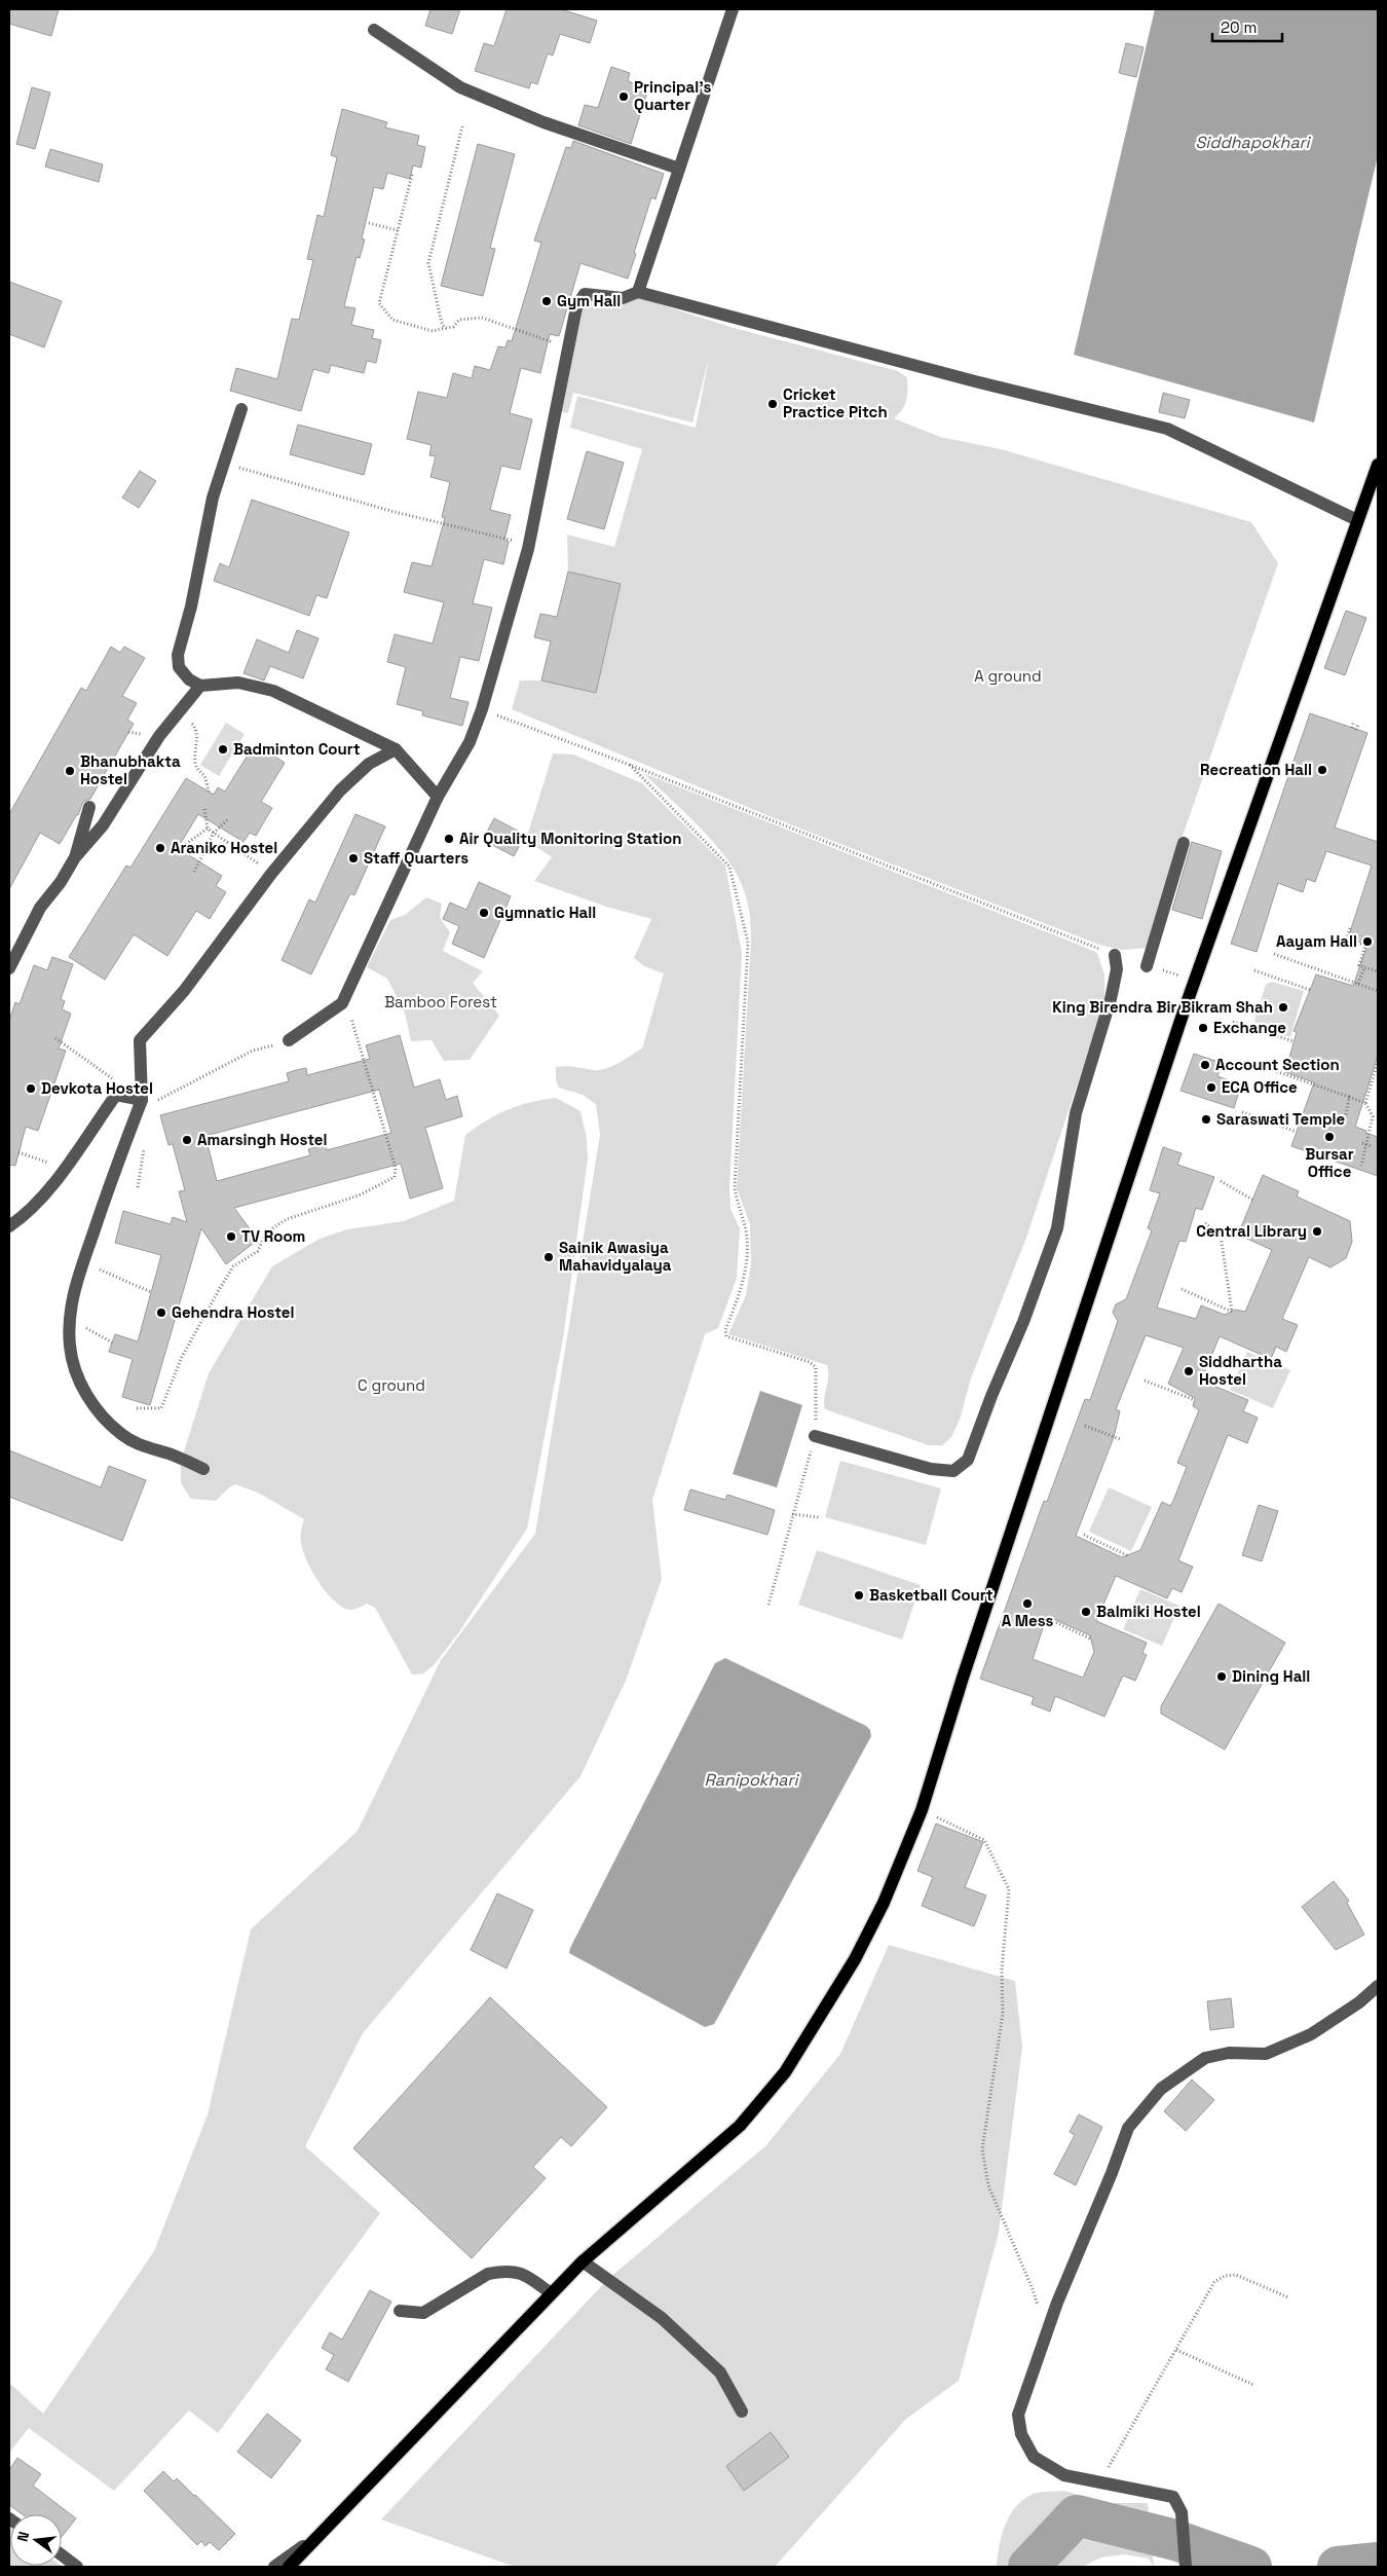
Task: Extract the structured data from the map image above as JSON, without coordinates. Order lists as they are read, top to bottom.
{
  "water": ["Siddhapokhari", "Ranipokhari"],
  "parks": ["A ground", "Bamboo Forest", "C ground"],
  "places": [
    "Principal's Quarter",
    "Gym Hall",
    "Cricket Practice Pitch",
    "Badminton Court",
    "Recreation Hall",
    "Bhanubhakta Hostel",
    "Air Quality Monitoring Station",
    "Araniko Hostel",
    "Staff Quarters",
    "Gymnatic Hall",
    "Aayam Hall",
    "King Birendra Bir Bikram Shah",
    "Exchange",
    "Account Section",
    "ECA Office",
    "Devkota Hostel",
    "Saraswati Temple",
    "Bursar Office",
    "Amarsingh Hostel",
    "Central Library",
    "TV Room",
    "Sainik Awasiya Mahavidyalaya",
    "Gehendra Hostel",
    "Siddhartha Hostel",
    "Basketball Court",
    "A Mess",
    "Balmiki Hostel",
    "Dining Hall"
  ],
  "scale_bar": "20 m",
  "north": "left"
}
